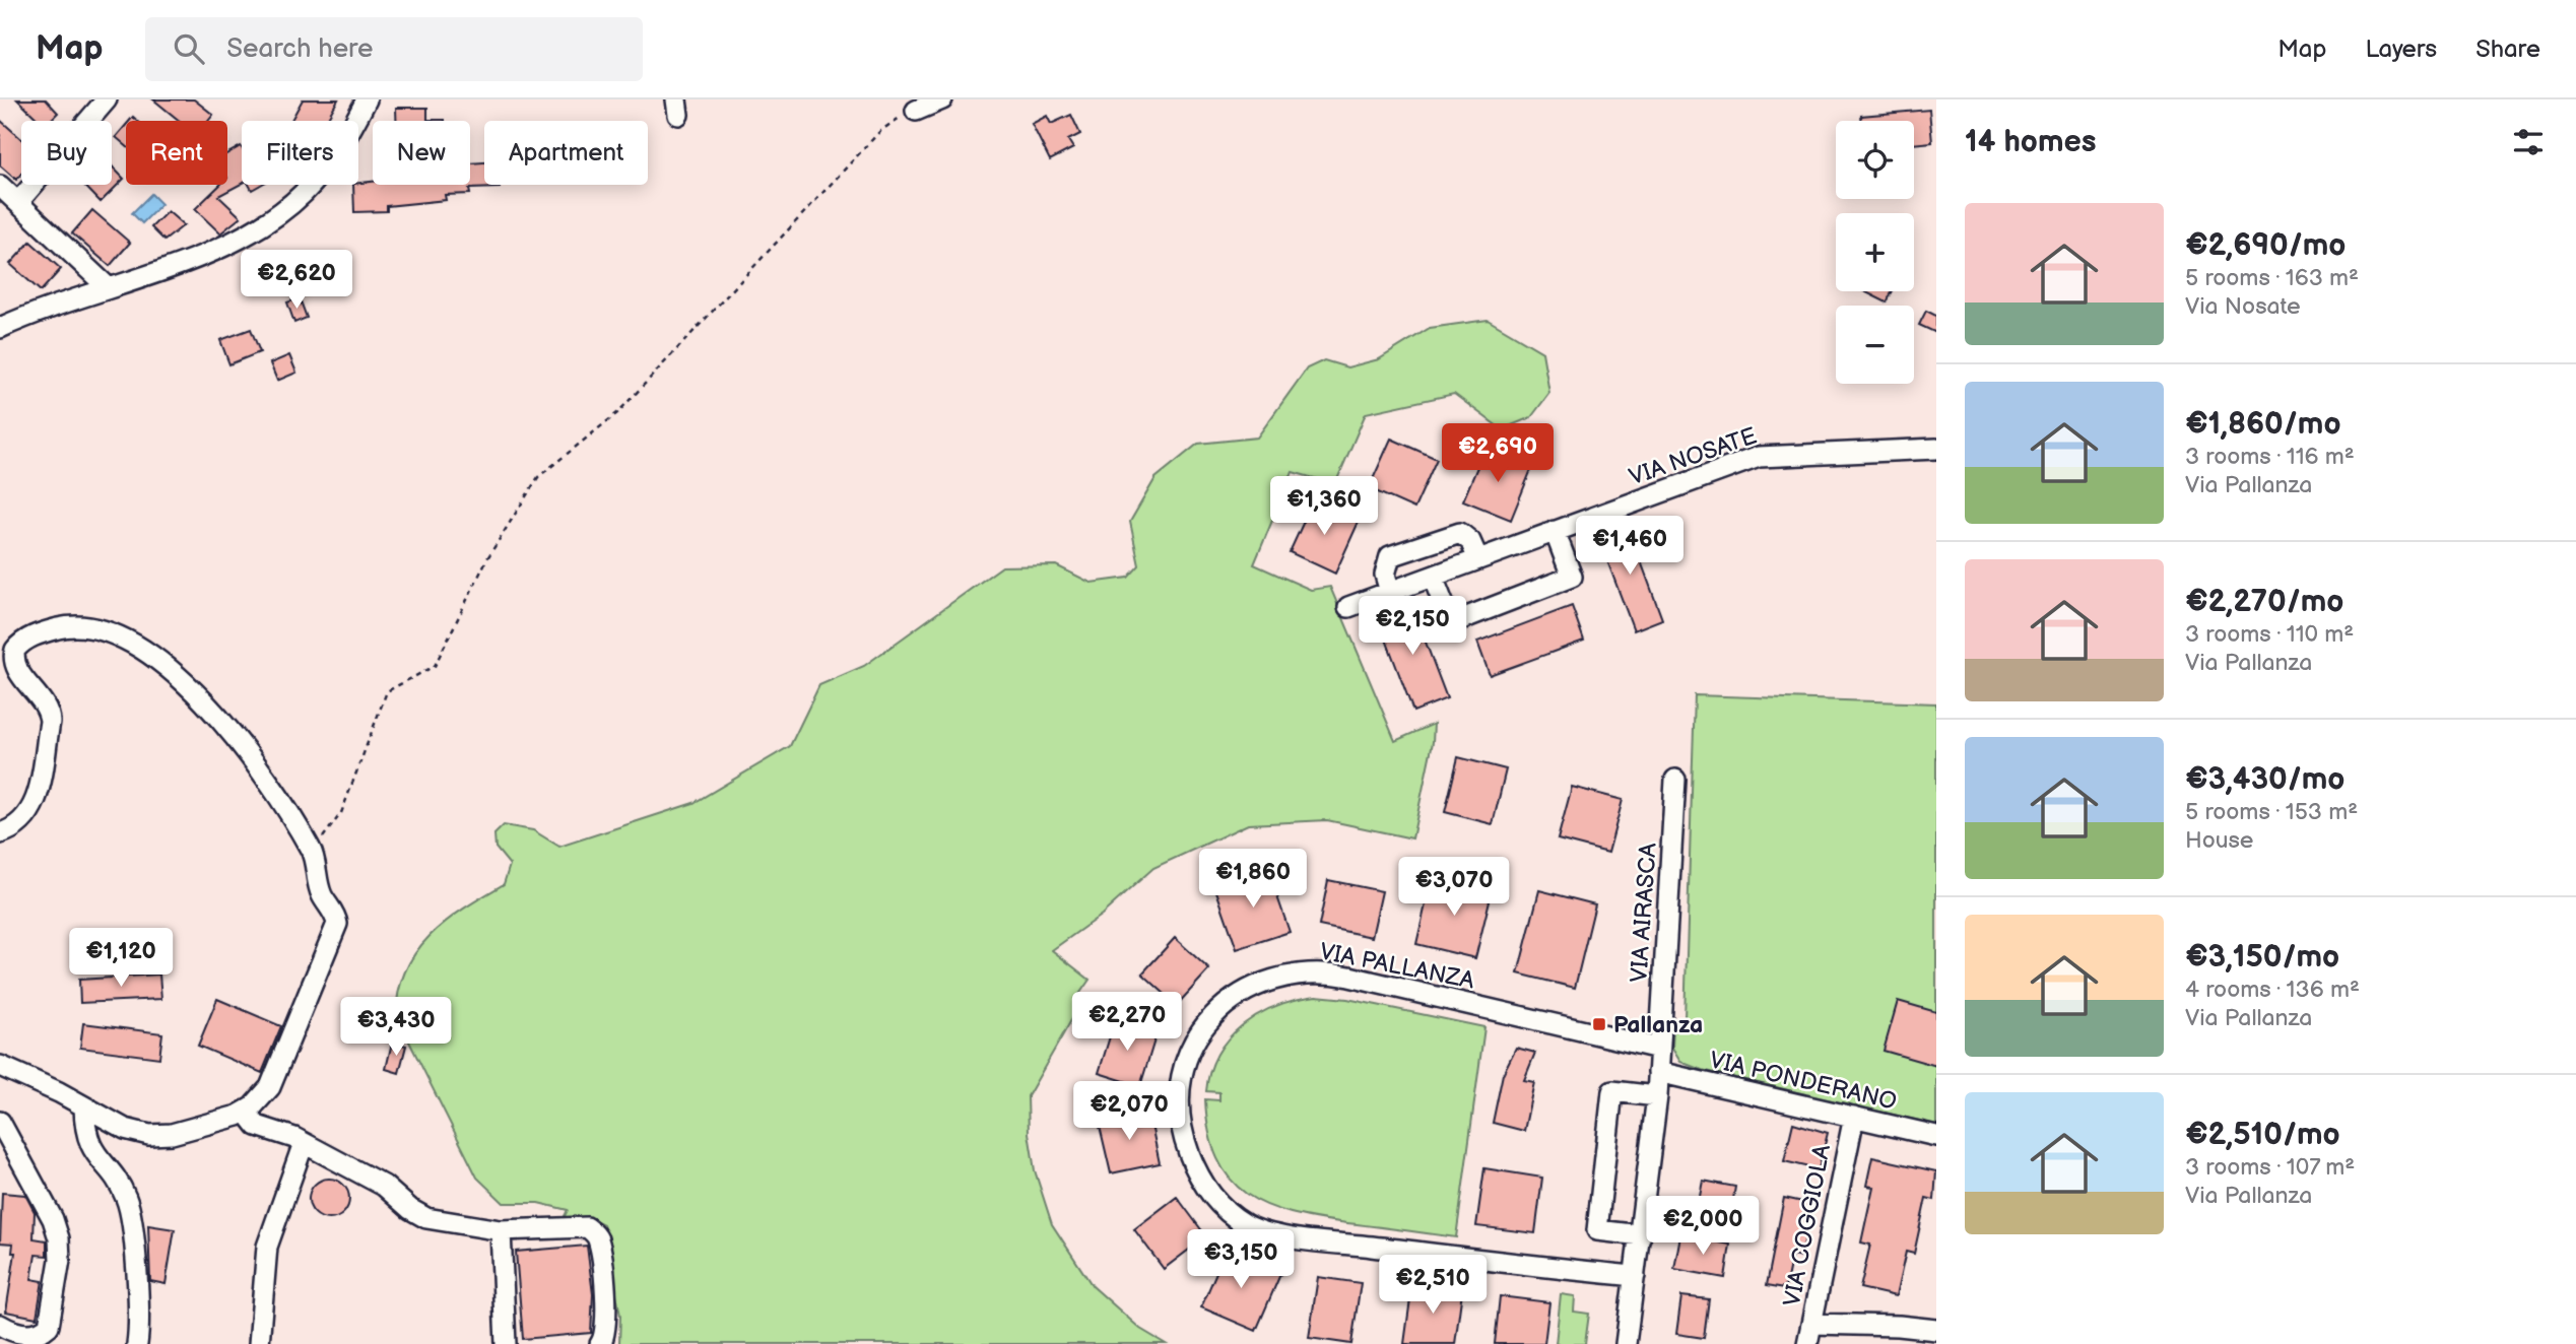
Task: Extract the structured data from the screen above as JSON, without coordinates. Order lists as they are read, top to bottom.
{
  "streets": {
    "street": [
      "VIA NOSATE",
      "VIA AIRASCA",
      "VIA PALLANZA",
      "VIA PONDERANO",
      "VIA COGGIOLA"
    ]
  },
  "crossings": [
    ["VIA AIRASCA", "VIA PALLANZA"],
    ["VIA PONDERANO", "VIA COGGIOLA"]
  ],
  "places": {
    "transit": ["Pallanza"]
  },
  "page": {
    "header": "Map",
    "search": "Search here",
    "nav": ["Map", "Layers", "Share"],
    "heading": "14 homes",
    "map_buttons": ["+", "−"],
    "chip": [
      "Buy",
      "Rent",
      "Filters",
      "New",
      "Apartment"
    ],
    "list": [
      {
        "name": "€2,690/mo",
        "note": "5 rooms · 163 m² · Via Nosate"
      },
      {
        "name": "€1,860/mo",
        "note": "3 rooms · 116 m² · Via Pallanza"
      },
      {
        "name": "€2,270/mo",
        "note": "3 rooms · 110 m² · Via Pallanza"
      },
      {
        "name": "€3,430/mo",
        "note": "5 rooms · 153 m² · House"
      },
      {
        "name": "€3,150/mo",
        "note": "4 rooms · 136 m² · Via Pallanza"
      },
      {
        "name": "€2,510/mo",
        "note": "3 rooms · 107 m² · Via Pallanza"
      }
    ],
    "price": [
      "€2,620",
      "€2,690",
      "€1,360",
      "€1,460",
      "€2,150",
      "€1,860",
      "€3,070",
      "€1,120",
      "€2,270",
      "€3,430",
      "€2,070",
      "€2,000",
      "€3,150",
      "€2,510"
    ]
  }
}
